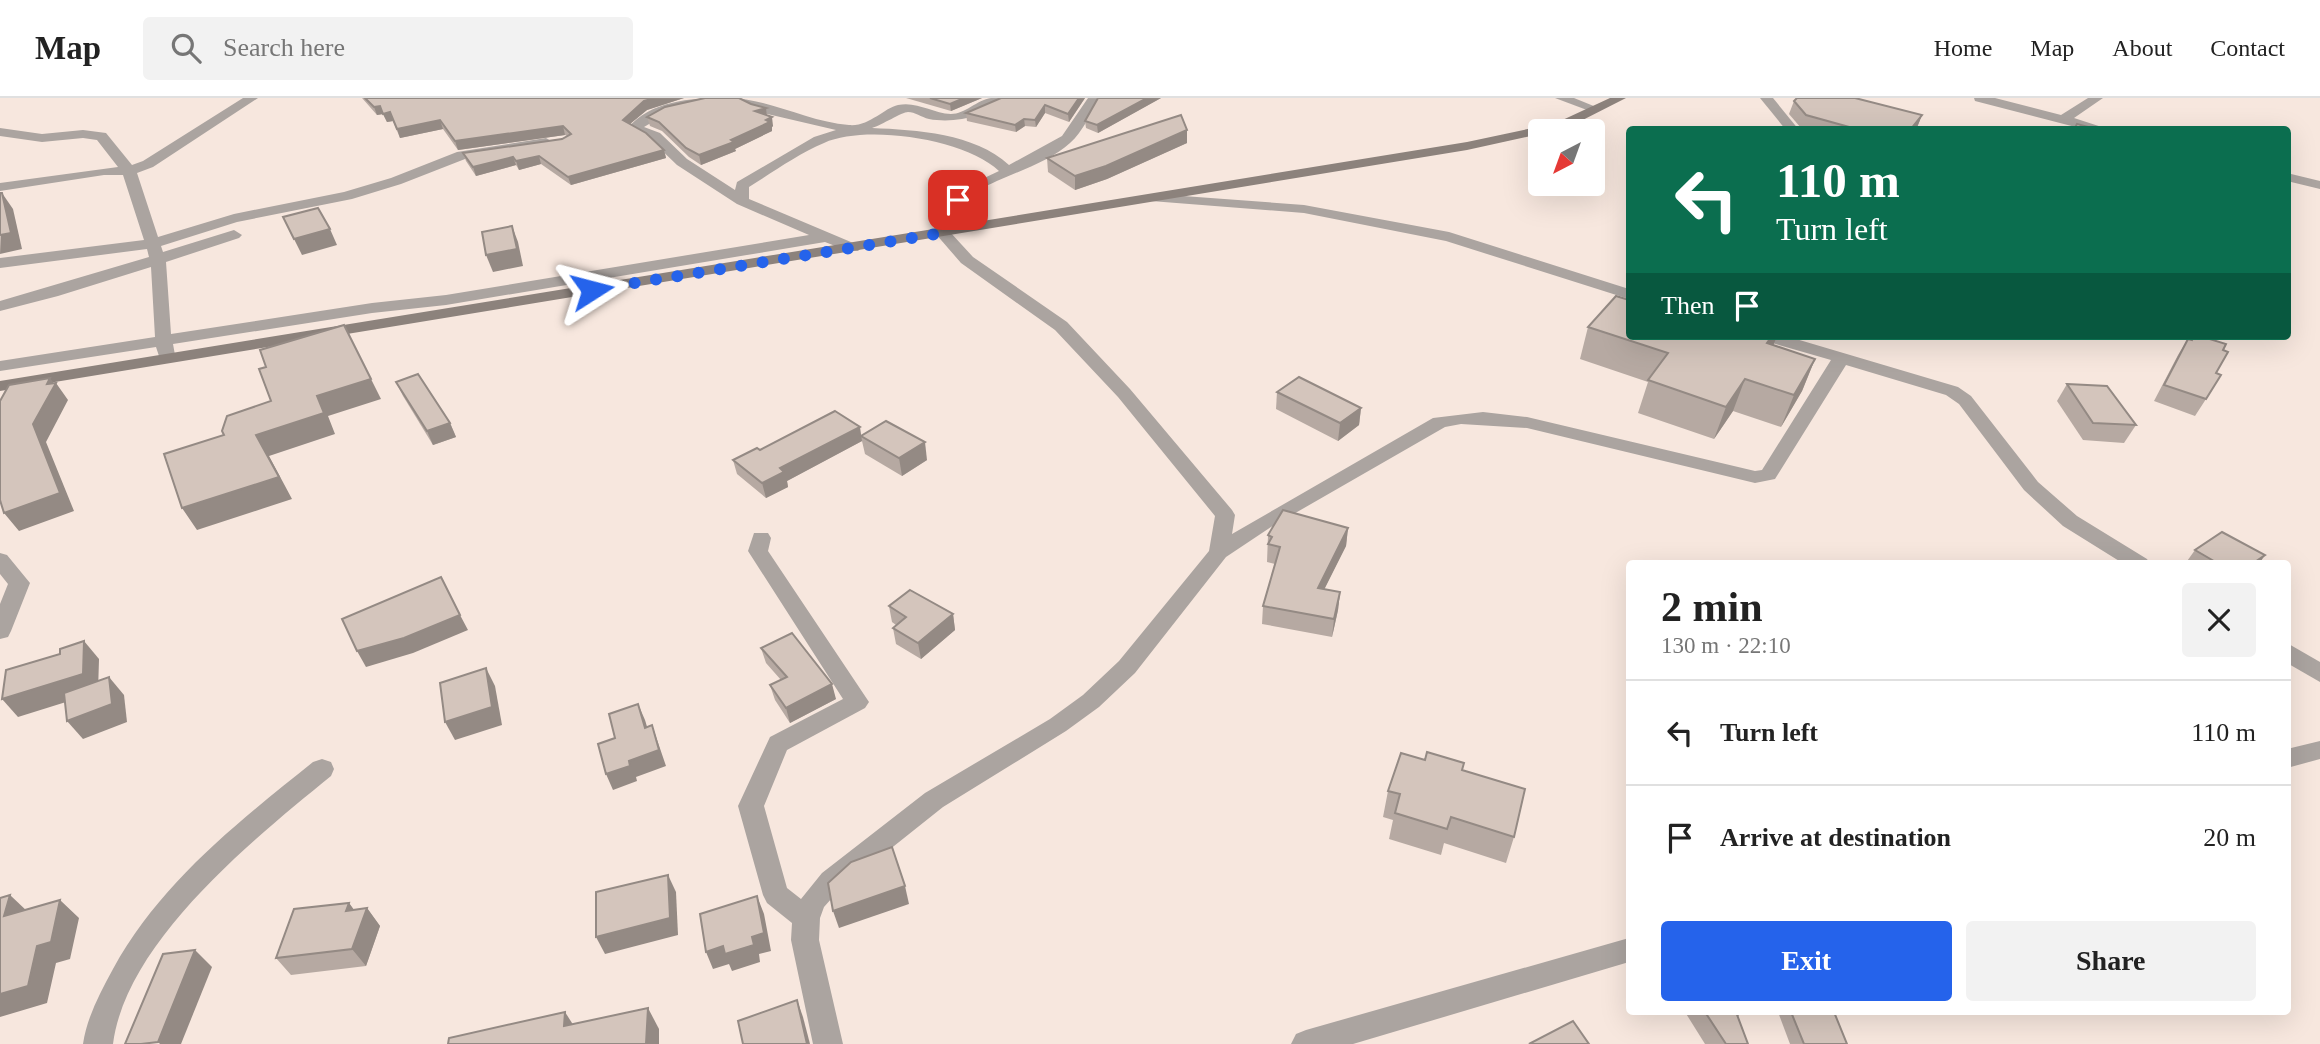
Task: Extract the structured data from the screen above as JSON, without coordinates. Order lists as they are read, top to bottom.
{
  "north": "bottom left",
  "page": {
    "header": "Map",
    "search": "Search here",
    "nav": [
      "Home",
      "Map",
      "About",
      "Contact"
    ],
    "turn": ["110 m", "Turn left"],
    "then": "Then",
    "heading": ["2 min", "130 m · 22:10"],
    "list": [
      {
        "name": "Turn left",
        "value": "110 m"
      },
      {
        "name": "Arrive at destination",
        "value": "20 m"
      }
    ],
    "buttons": ["Exit", "Share"]
  }
}
